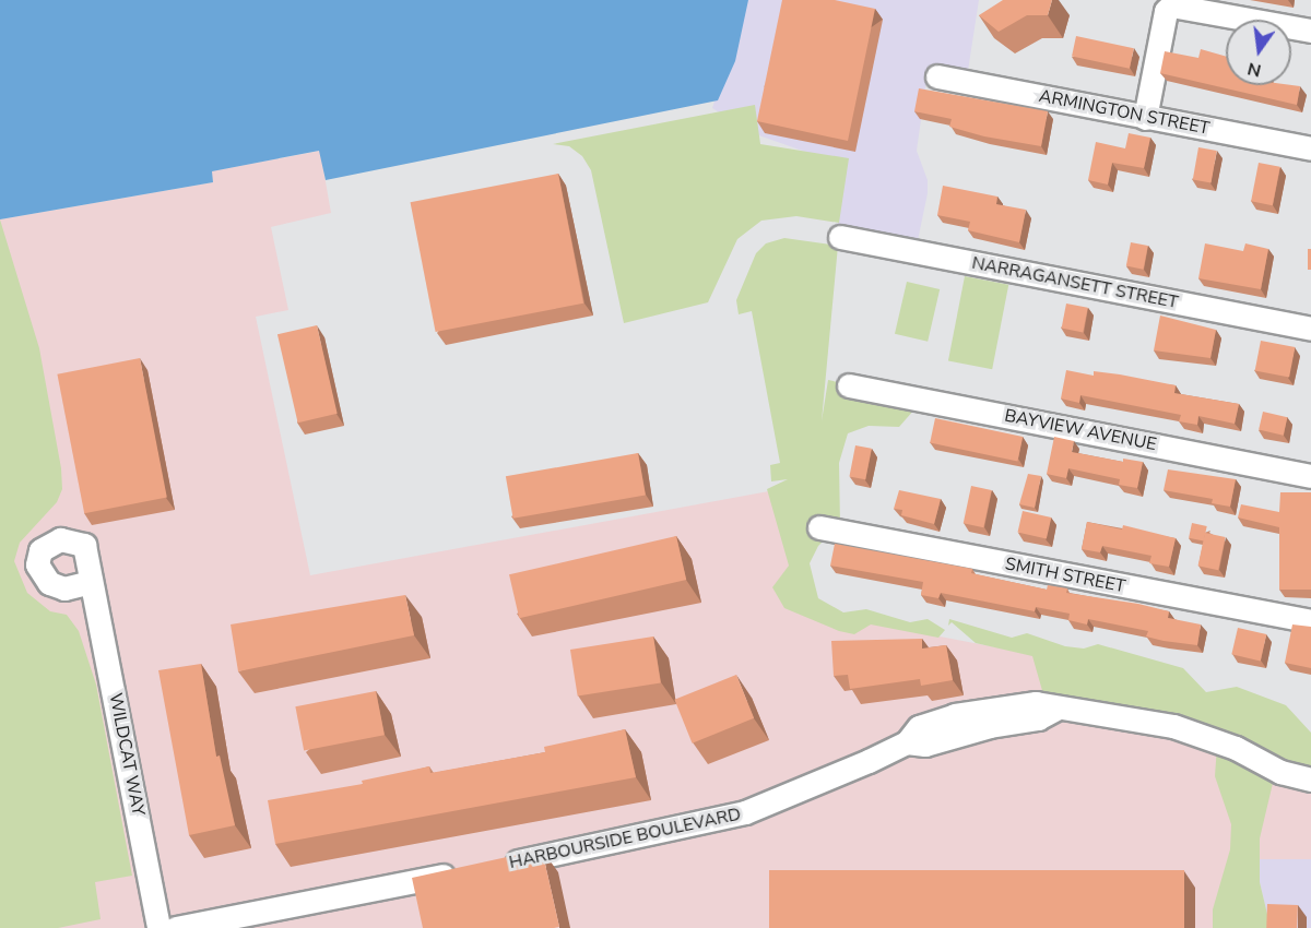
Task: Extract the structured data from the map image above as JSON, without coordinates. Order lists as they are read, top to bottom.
{
  "streets": {
    "street": [
      "ARMINGTON STREET",
      "NARRAGANSETT STREET",
      "BAYVIEW AVENUE",
      "SMITH STREET",
      "WILDCAT WAY",
      "HARBOURSIDE BOULEVARD"
    ]
  },
  "north": "bottom"
}
